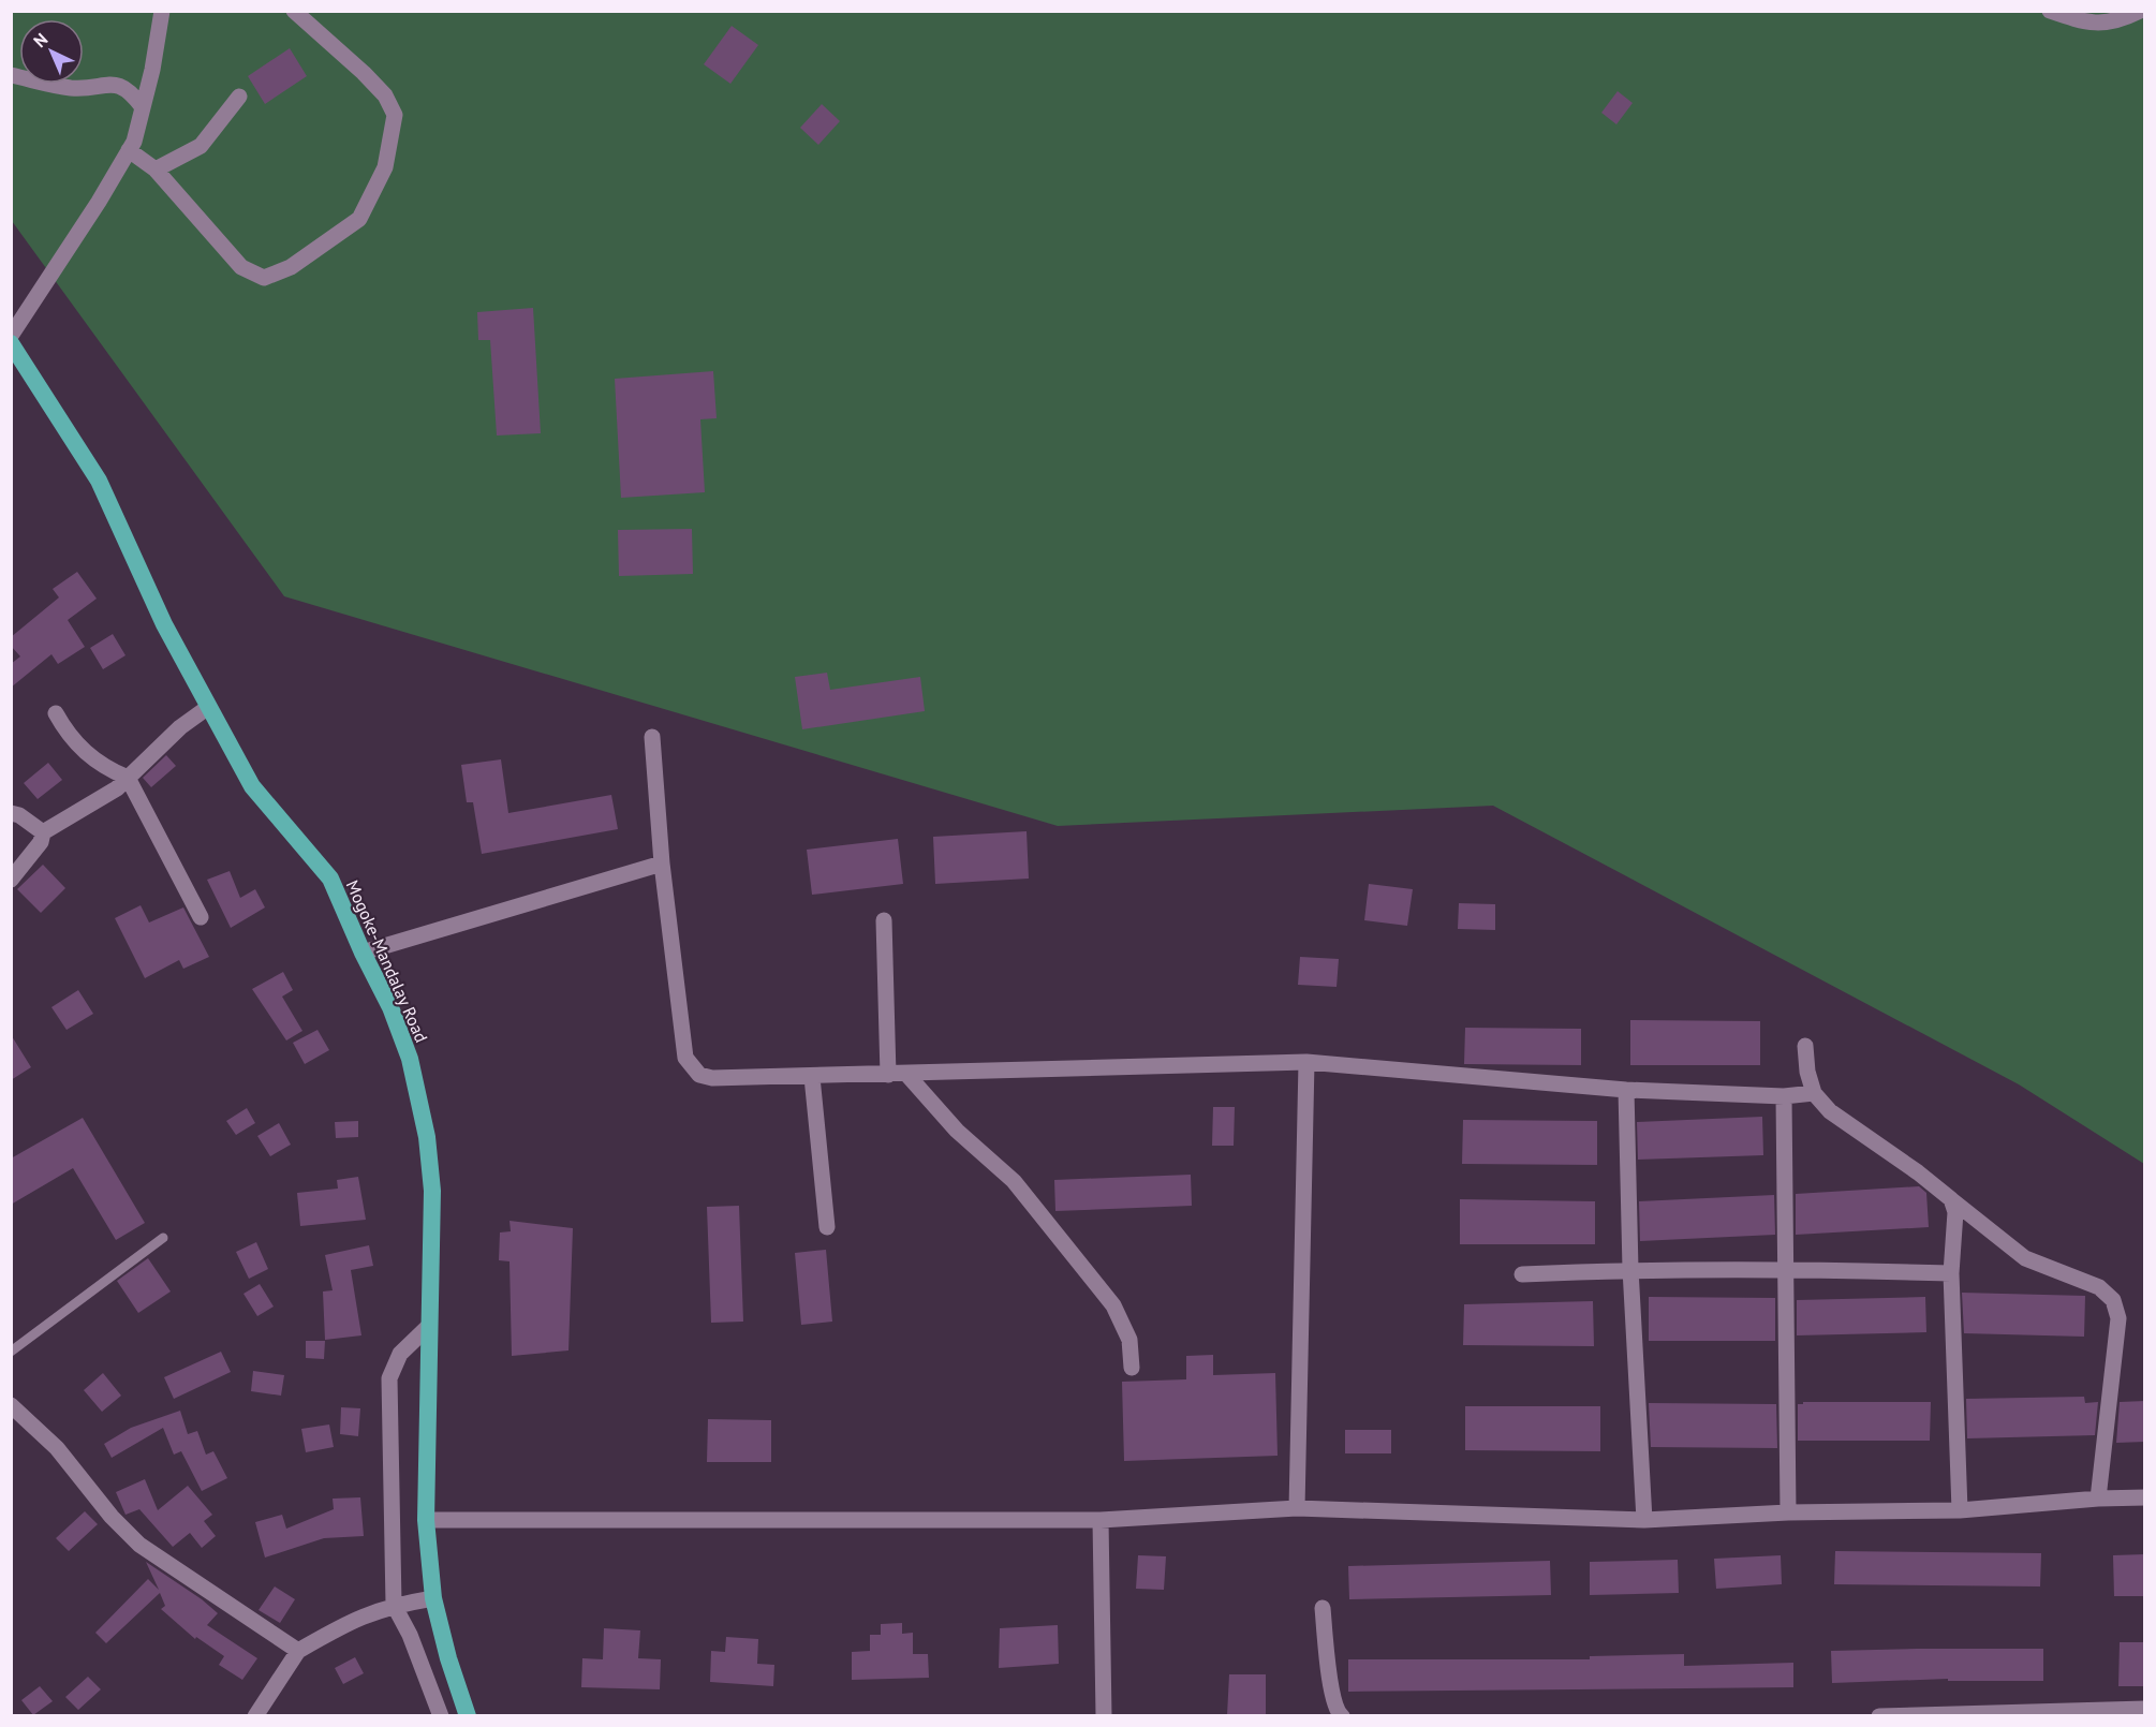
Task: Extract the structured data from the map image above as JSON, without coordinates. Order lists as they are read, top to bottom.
{
  "streets": {
    "highway": ["Mogoke-Mandalay Road"]
  },
  "north": "top left"
}
